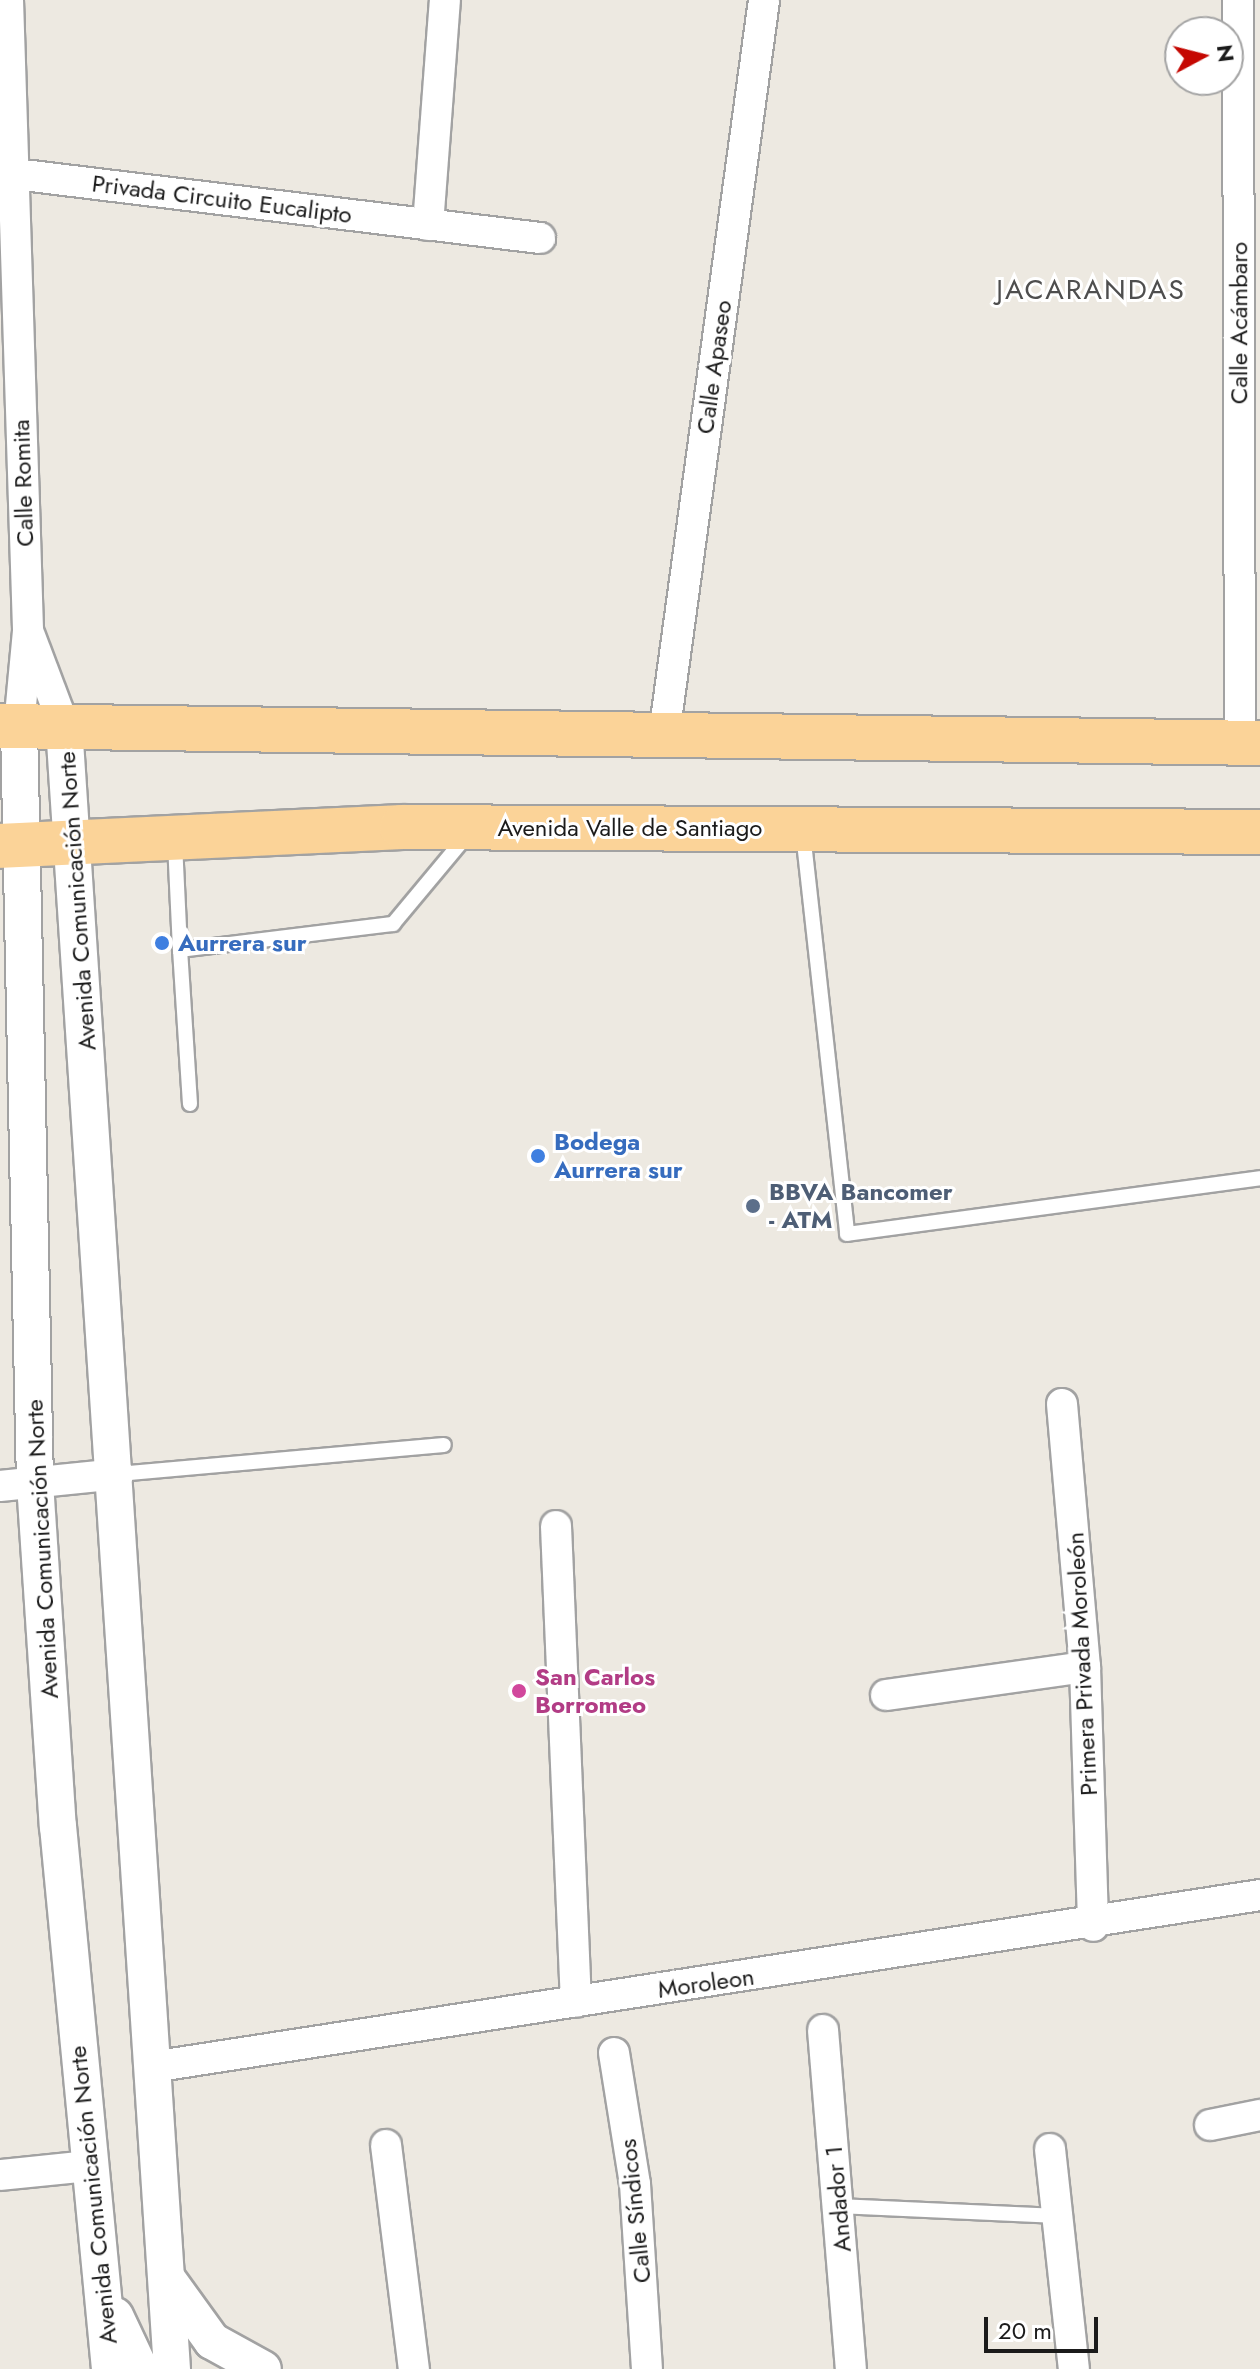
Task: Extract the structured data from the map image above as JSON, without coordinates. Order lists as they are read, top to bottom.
{
  "streets": {
    "main road": ["Avenida Valle de Santiago"],
    "street": [
      "Privada Circuito Eucalipto",
      "Calle Acámbaro",
      "Calle Apaseo",
      "Calle Romita",
      "Avenida Comunicación Norte",
      "Primera Privada Moroleón",
      "Moroleon",
      "Andador 1",
      "Calle Síndicos"
    ]
  },
  "crossings": [
    ["Privada Circuito Eucalipto", "Calle Romita"],
    ["Calle Romita", "Avenida Comunicación Norte"],
    ["Avenida Valle de Santiago", "Avenida Comunicación Norte"],
    ["Avenida Comunicación Norte", "Moroleon"],
    ["Primera Privada Moroleón", "Moroleon"]
  ],
  "districts": ["JACARANDAS"],
  "places": [
    "Aurrera sur",
    "Bodega Aurrera sur",
    "BBVA Bancomer - ATM",
    "San Carlos Borromeo"
  ],
  "scale_bar": "20 m",
  "north": "right"
}
